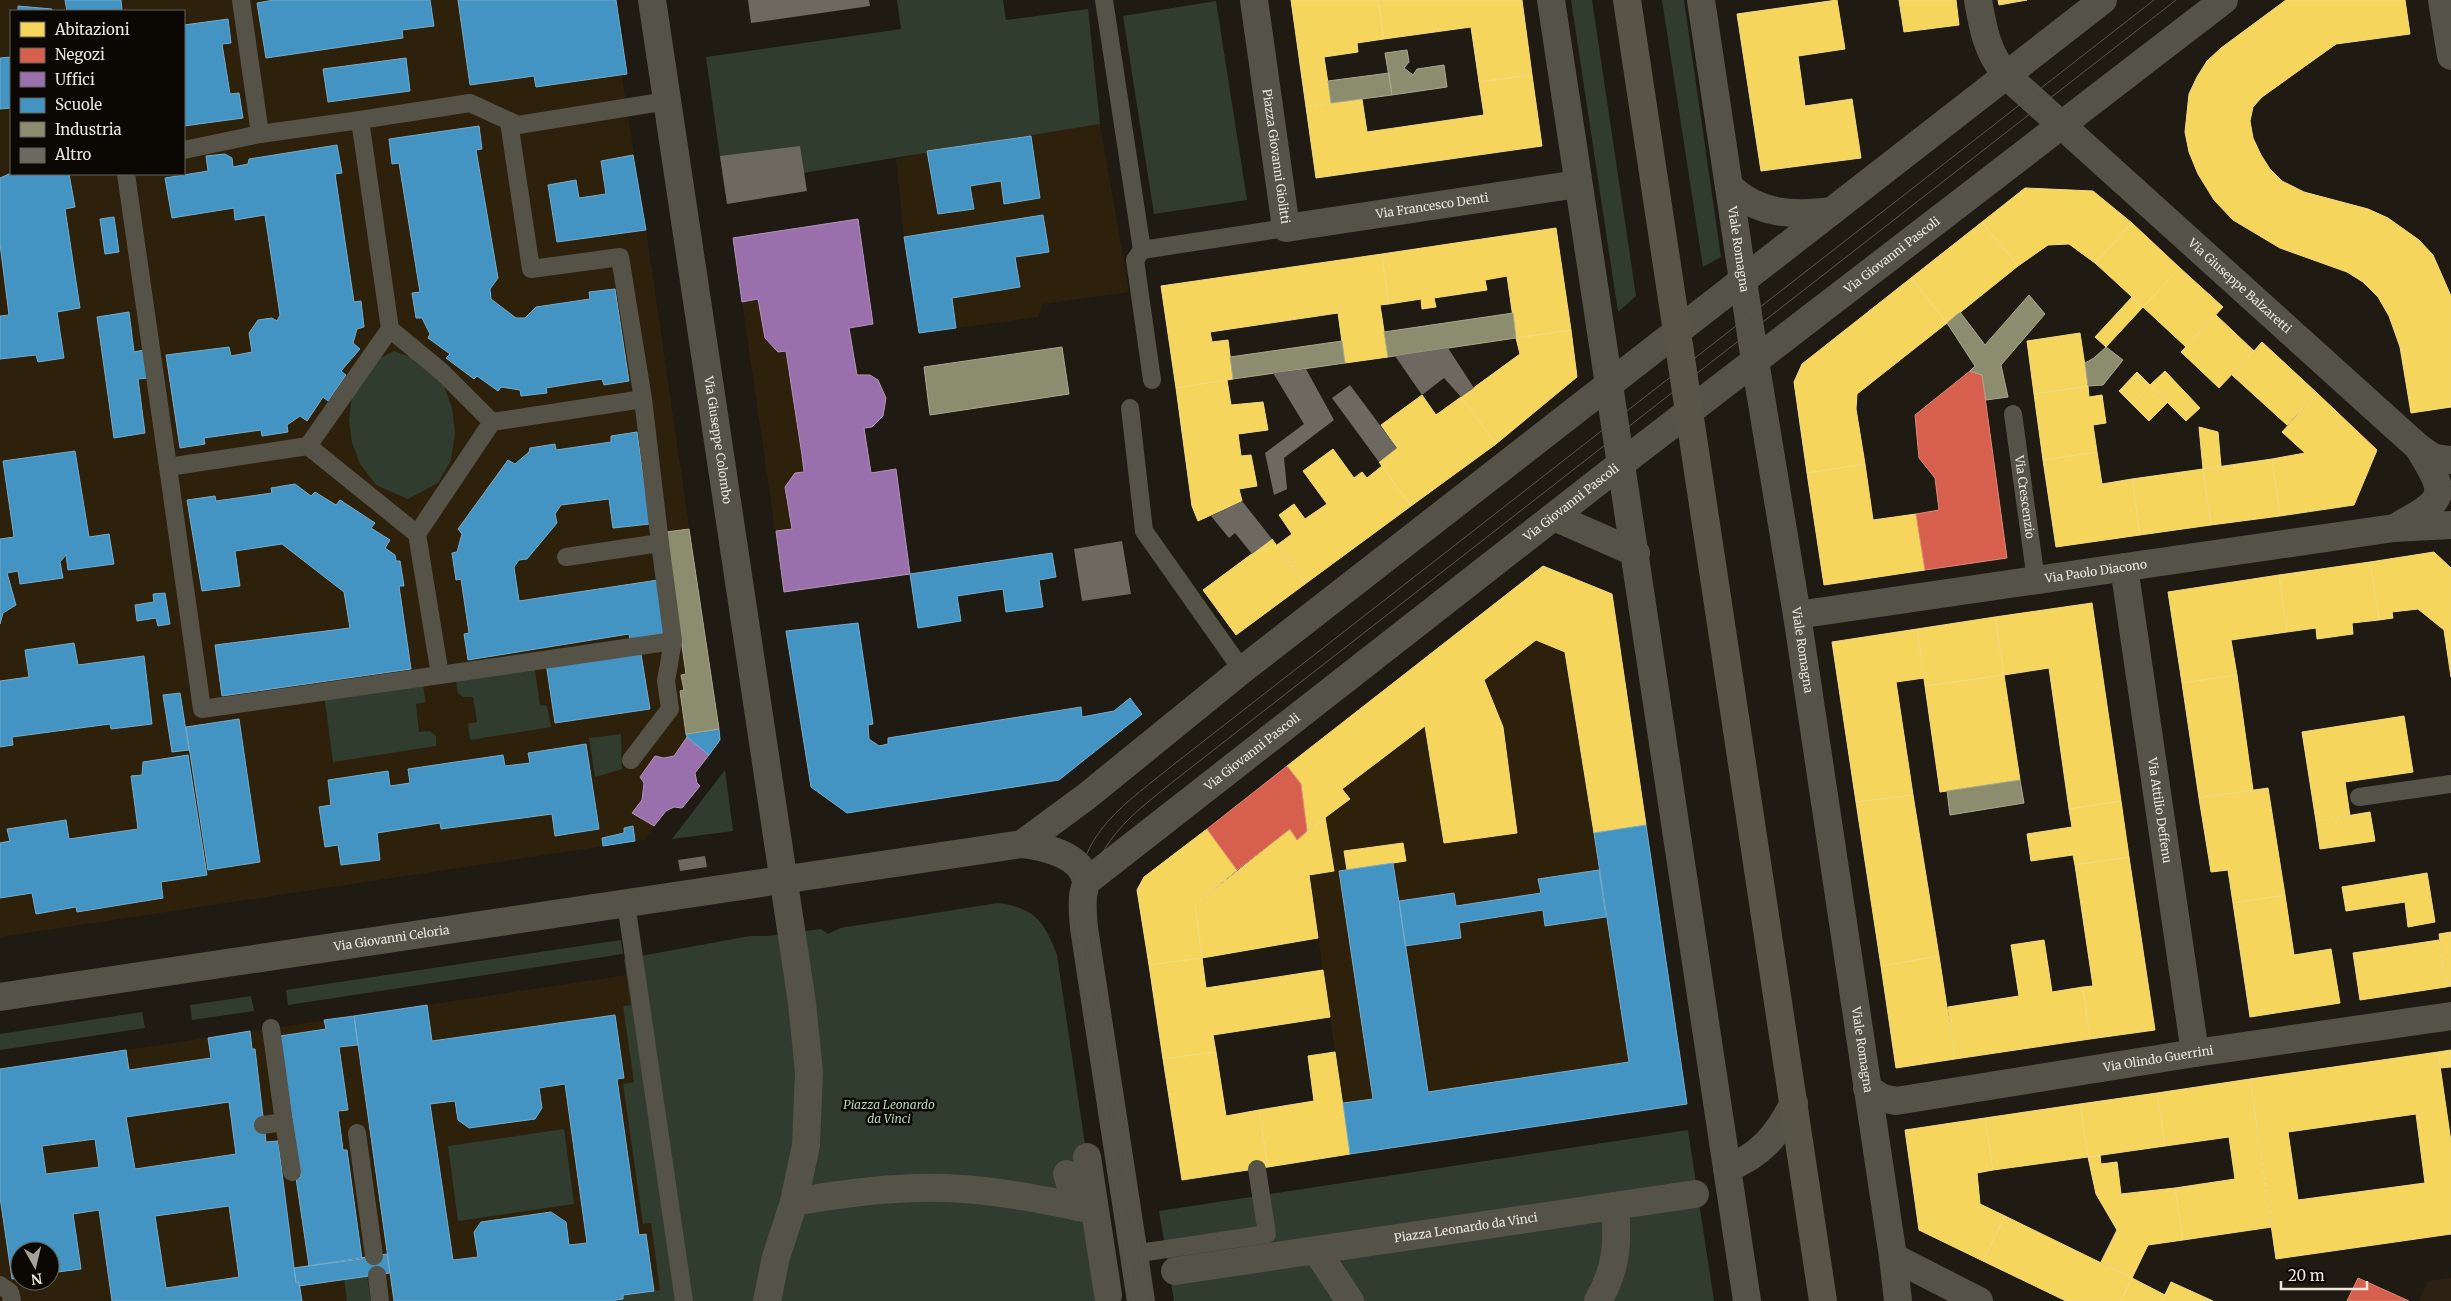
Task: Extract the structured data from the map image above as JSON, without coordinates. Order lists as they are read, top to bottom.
{
  "streets": {
    "street": [
      "Piazza Giovanni Giolitti",
      "Via Francesco Denti",
      "Viale Romagna",
      "Via Giovanni Pascoli",
      "Via Giuseppe Balzaretti",
      "Via Giuseppe Colombo",
      "Via Paolo Diacono",
      "Via Attilio Deffenu",
      "Via Giovanni Celoria",
      "Via Olindo Guerrini",
      "Piazza Leonardo da Vinci"
    ],
    "lane": ["Via Crescenzio"]
  },
  "crossings": [
    ["Piazza Giovanni Giolitti", "Via Francesco Denti"],
    ["Viale Romagna", "Via Giovanni Pascoli"],
    ["Viale Romagna", "Via Paolo Diacono"],
    ["Viale Romagna", "Via Olindo Guerrini"],
    ["Via Giovanni Pascoli", "Via Giuseppe Balzaretti"],
    ["Via Giuseppe Balzaretti", "Via Paolo Diacono"],
    ["Via Giuseppe Colombo", "Via Giovanni Celoria"],
    ["Via Crescenzio", "Via Paolo Diacono"],
    ["Via Paolo Diacono", "Via Attilio Deffenu"],
    ["Via Attilio Deffenu", "Via Olindo Guerrini"]
  ],
  "parks": ["Piazza Leonardo da Vinci"],
  "legend": [
    "Abitazioni",
    "Negozi",
    "Uffici",
    "Scuole",
    "Industria",
    "Altro"
  ],
  "scale_bar": "20 m",
  "north": "bottom"
}
